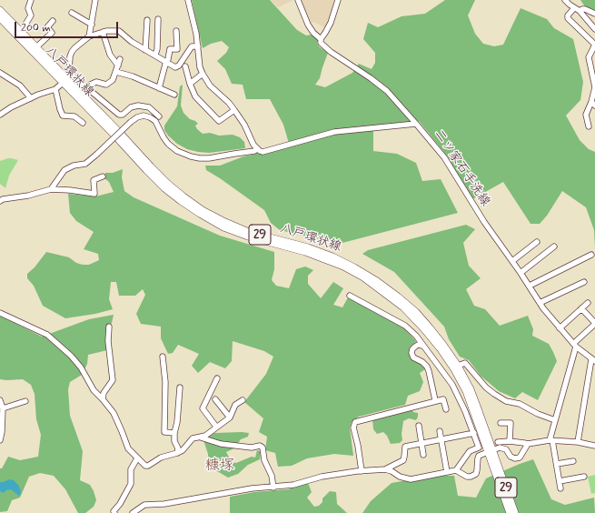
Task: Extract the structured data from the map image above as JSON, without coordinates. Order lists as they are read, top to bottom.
{
  "streets": {
    "main road": ["八戸環状線", "29"],
    "street": ["二ツ家石手洗線"]
  },
  "districts": ["糠塚"],
  "scale_bar": "200 m"
}
